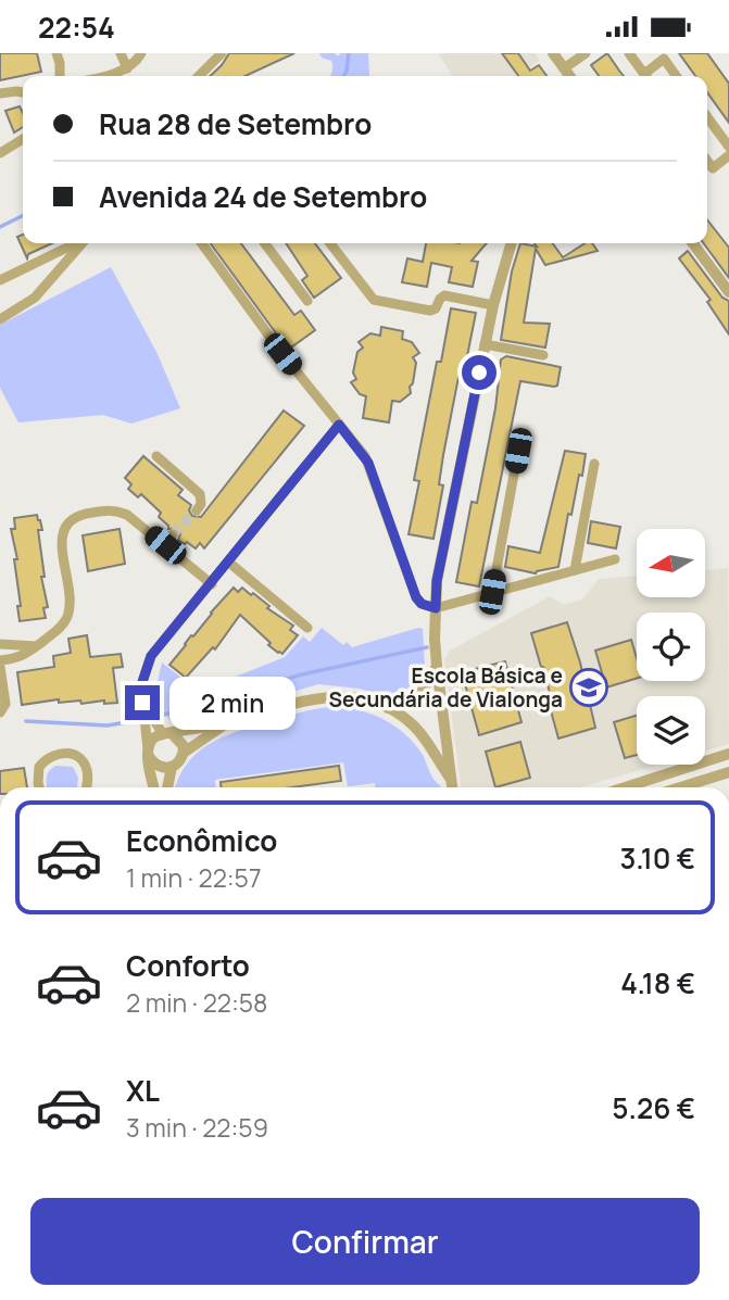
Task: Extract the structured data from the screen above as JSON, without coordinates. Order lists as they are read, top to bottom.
{
  "places": {
    "school or university": ["Escola Básica e Secundária de Vialonga"]
  },
  "north": "left",
  "page": {
    "status": "22:54",
    "banner": ["Rua 28 de Setembro", "Avenida 24 de Setembro"],
    "bubble": "2 min",
    "list": [
      {
        "name": "Econômico",
        "note": "1 min · 22:57",
        "value": "3.10 €"
      },
      {
        "name": "Conforto",
        "note": "2 min · 22:58",
        "value": "4.18 €"
      },
      {
        "name": "XL",
        "note": "3 min · 22:59",
        "value": "5.26 €"
      }
    ],
    "buttons": "Confirmar"
  }
}
